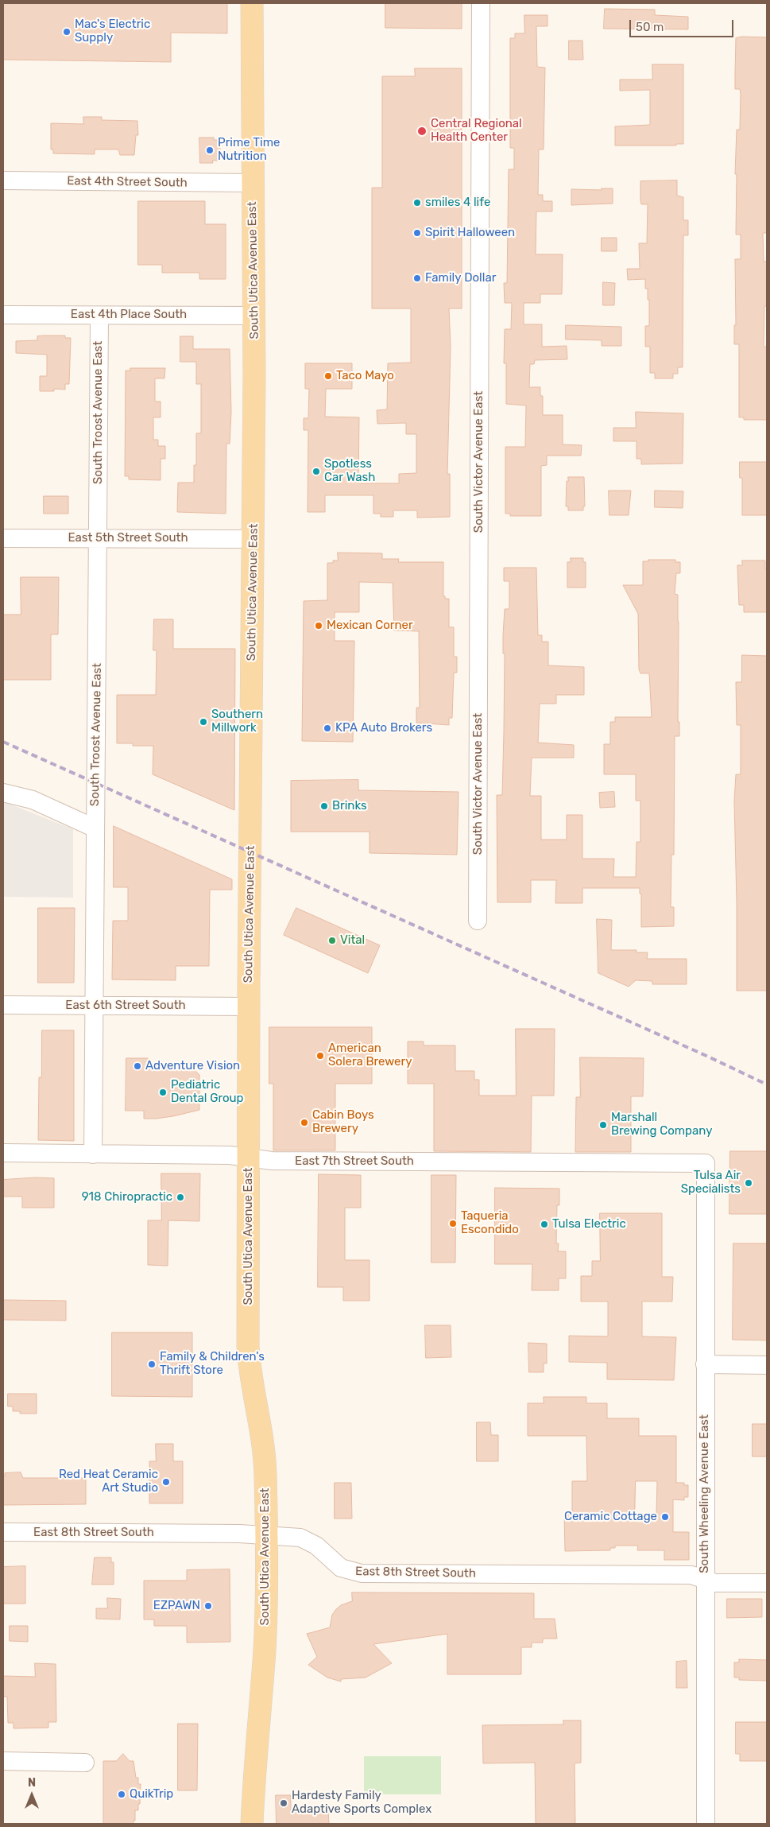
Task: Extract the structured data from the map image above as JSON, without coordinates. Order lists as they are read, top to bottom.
{
  "streets": {
    "main road": ["South Utica Avenue East"],
    "street": [
      "East 4th Street South",
      "East 4th Place South",
      "South Troost Avenue East",
      "South Victor Avenue East",
      "East 5th Street South",
      "East 6th Street South",
      "East 7th Street South",
      "South Wheeling Avenue East",
      "East 8th Street South"
    ]
  },
  "crossings": [
    ["East 4th Street South", "South Utica Avenue East"],
    ["South Utica Avenue East", "East 4th Place South"],
    ["South Utica Avenue East", "East 5th Street South"],
    ["South Utica Avenue East", "East 6th Street South"],
    ["South Utica Avenue East", "East 7th Street South"],
    ["South Utica Avenue East", "East 8th Street South"],
    ["East 4th Place South", "South Troost Avenue East"],
    ["South Troost Avenue East", "East 5th Street South"],
    ["South Troost Avenue East", "East 6th Street South"],
    ["South Troost Avenue East", "East 7th Street South"],
    ["East 7th Street South", "South Wheeling Avenue East"],
    ["South Wheeling Avenue East", "East 8th Street South"]
  ],
  "places": [
    "Mac's Electric Supply",
    "Central Regional Health Center",
    "Prime Time Nutrition",
    "smiles 4 life",
    "Spirit Halloween",
    "Family Dollar",
    "Taco Mayo",
    "Spotless Car Wash",
    "Mexican Corner",
    "Southern Millwork",
    "KPA Auto Brokers",
    "Brinks",
    "Vital",
    "American Solera Brewery",
    "Adventure Vision",
    "Pediatric Dental Group",
    "Cabin Boys Brewery",
    "Marshall Brewing Company",
    "Tulsa Air Specialists",
    "918 Chiropractic",
    "Taqueria Escondido",
    "Tulsa Electric",
    "Family & Children's Thrift Store",
    "Red Heat Ceramic Art Studio",
    "Ceramic Cottage",
    "EZPAWN",
    "QuikTrip",
    "Hardesty Family Adaptive Sports Complex"
  ],
  "scale_bar": "50 m",
  "north": "top"
}
